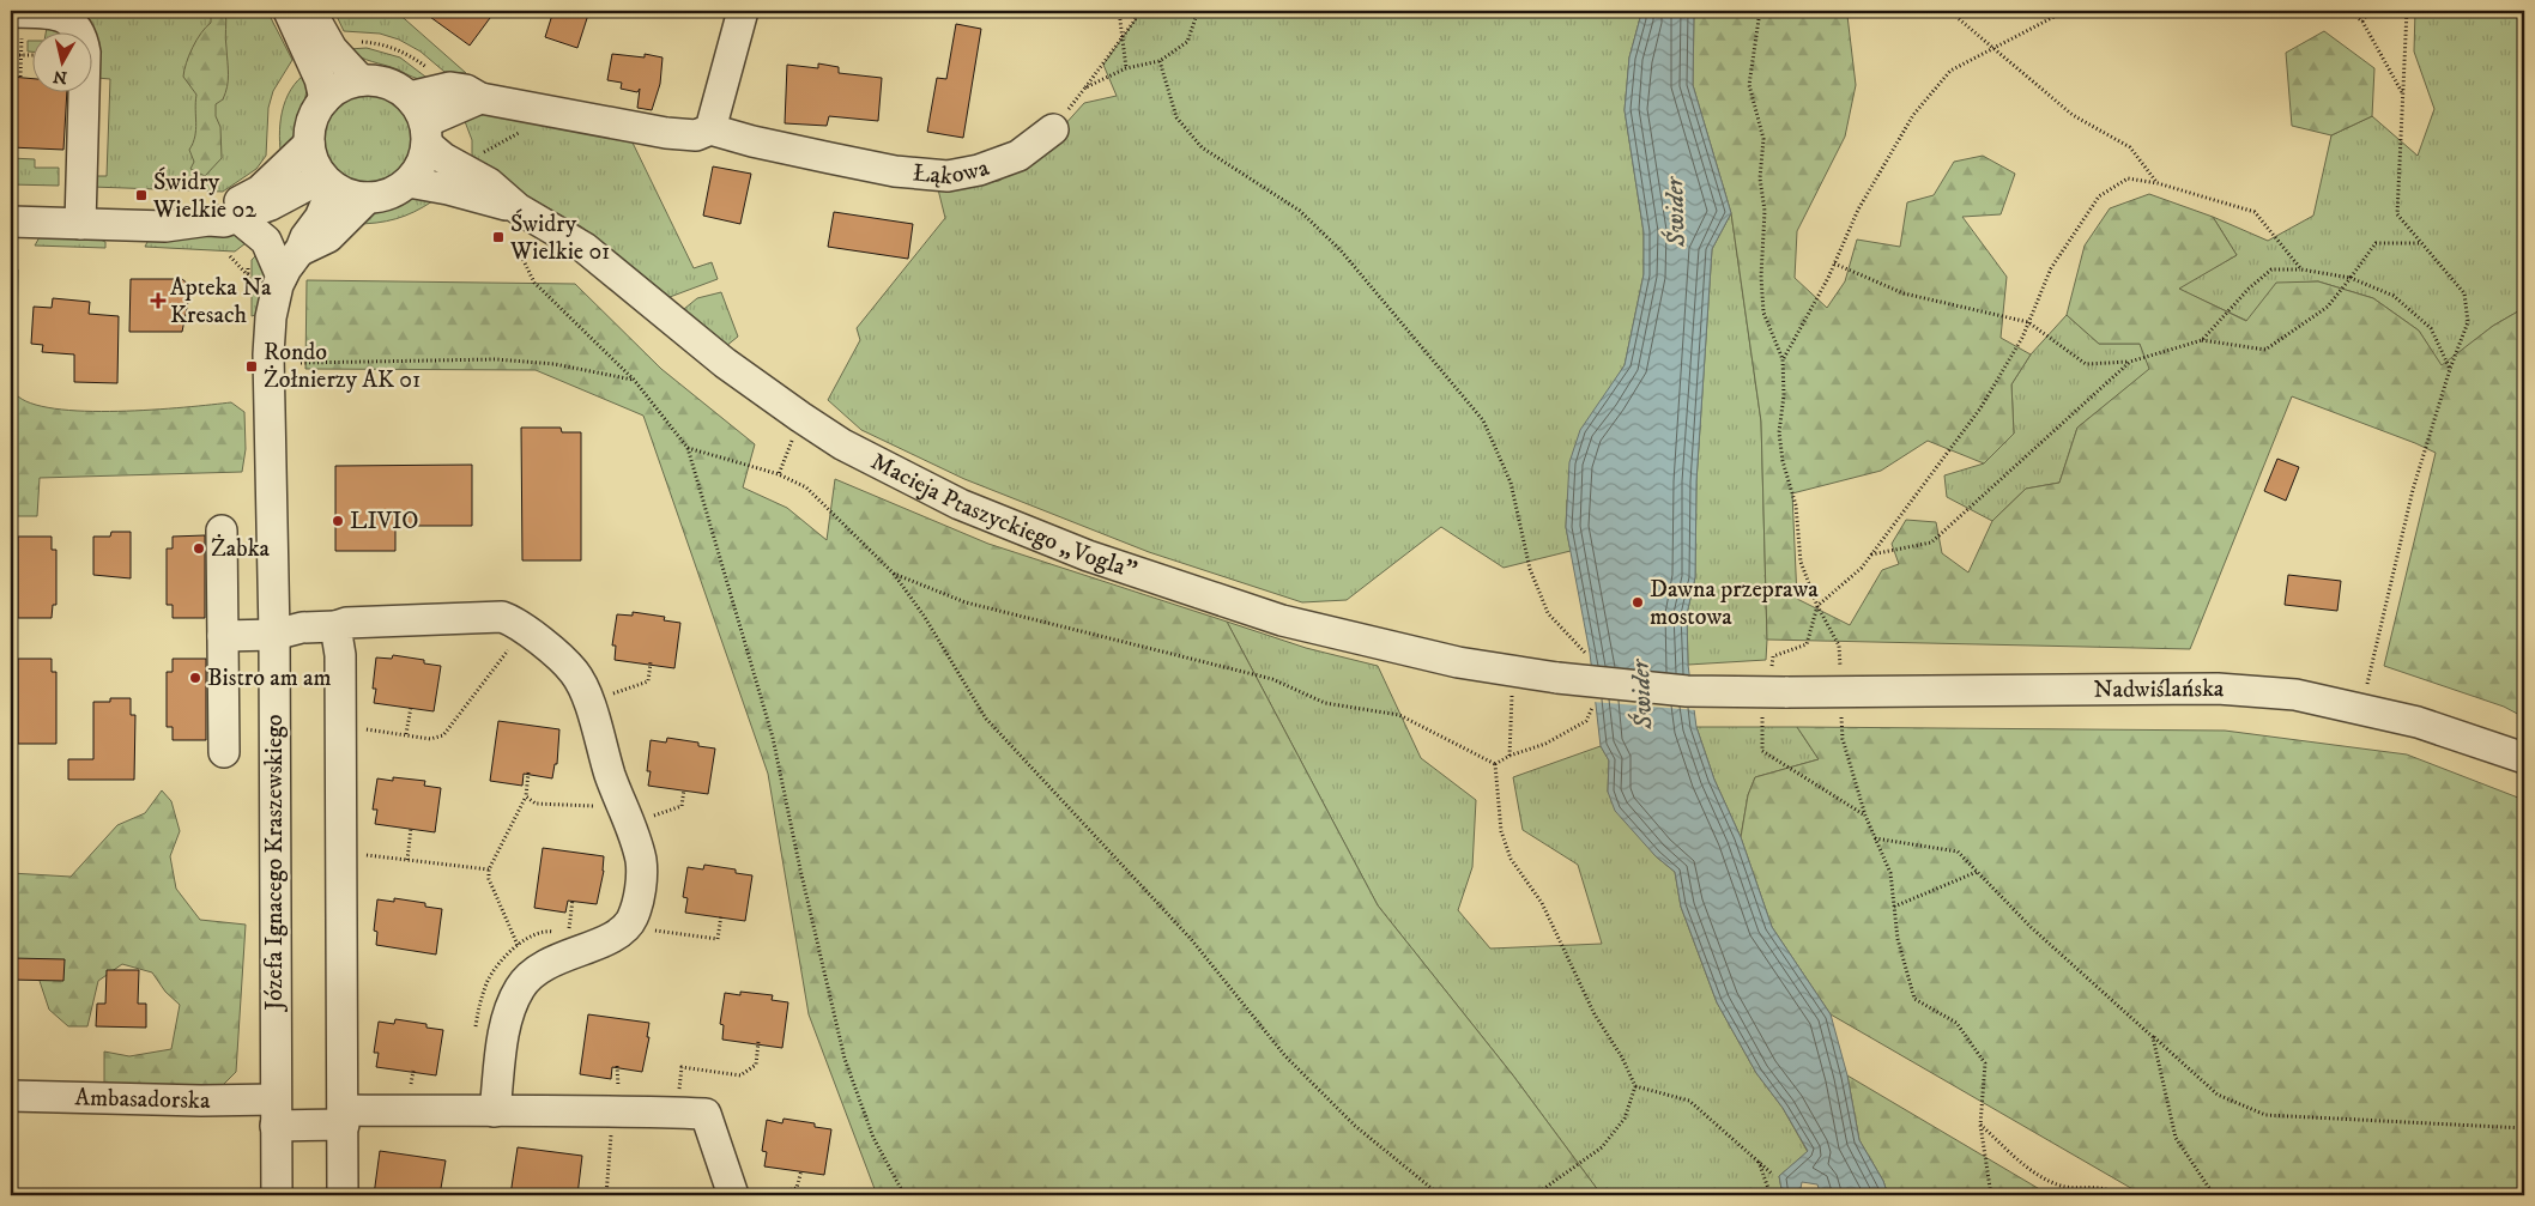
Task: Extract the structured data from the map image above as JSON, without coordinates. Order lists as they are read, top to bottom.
{
  "streets": {
    "street": [
      "Łąkowa",
      "Macieja Ptaszyckiego „Vogla”",
      "Nadwiślańska",
      "Józefa Ignacego Kraszewskiego",
      "Ambasadorska"
    ]
  },
  "crossings": [
    ["Łąkowa", "Macieja Ptaszyckiego „Vogla”"],
    ["Łąkowa", "Józefa Ignacego Kraszewskiego"],
    ["Macieja Ptaszyckiego „Vogla”", "Nadwiślańska"],
    ["Macieja Ptaszyckiego „Vogla”", "Józefa Ignacego Kraszewskiego"],
    ["Józefa Ignacego Kraszewskiego", "Ambasadorska"]
  ],
  "water": ["Świder"],
  "places": {
    "transit": ["Świdry Wielkie 02", "Świdry Wielkie 01", "Rondo Żołnierzy AK 01"],
    "health": ["Apteka Na Kresach"],
    "other": [
      "LIVIO",
      "Żabka",
      "Dawna przeprawa mostowa",
      "Bistro am am"
    ]
  },
  "north": "bottom"
}
